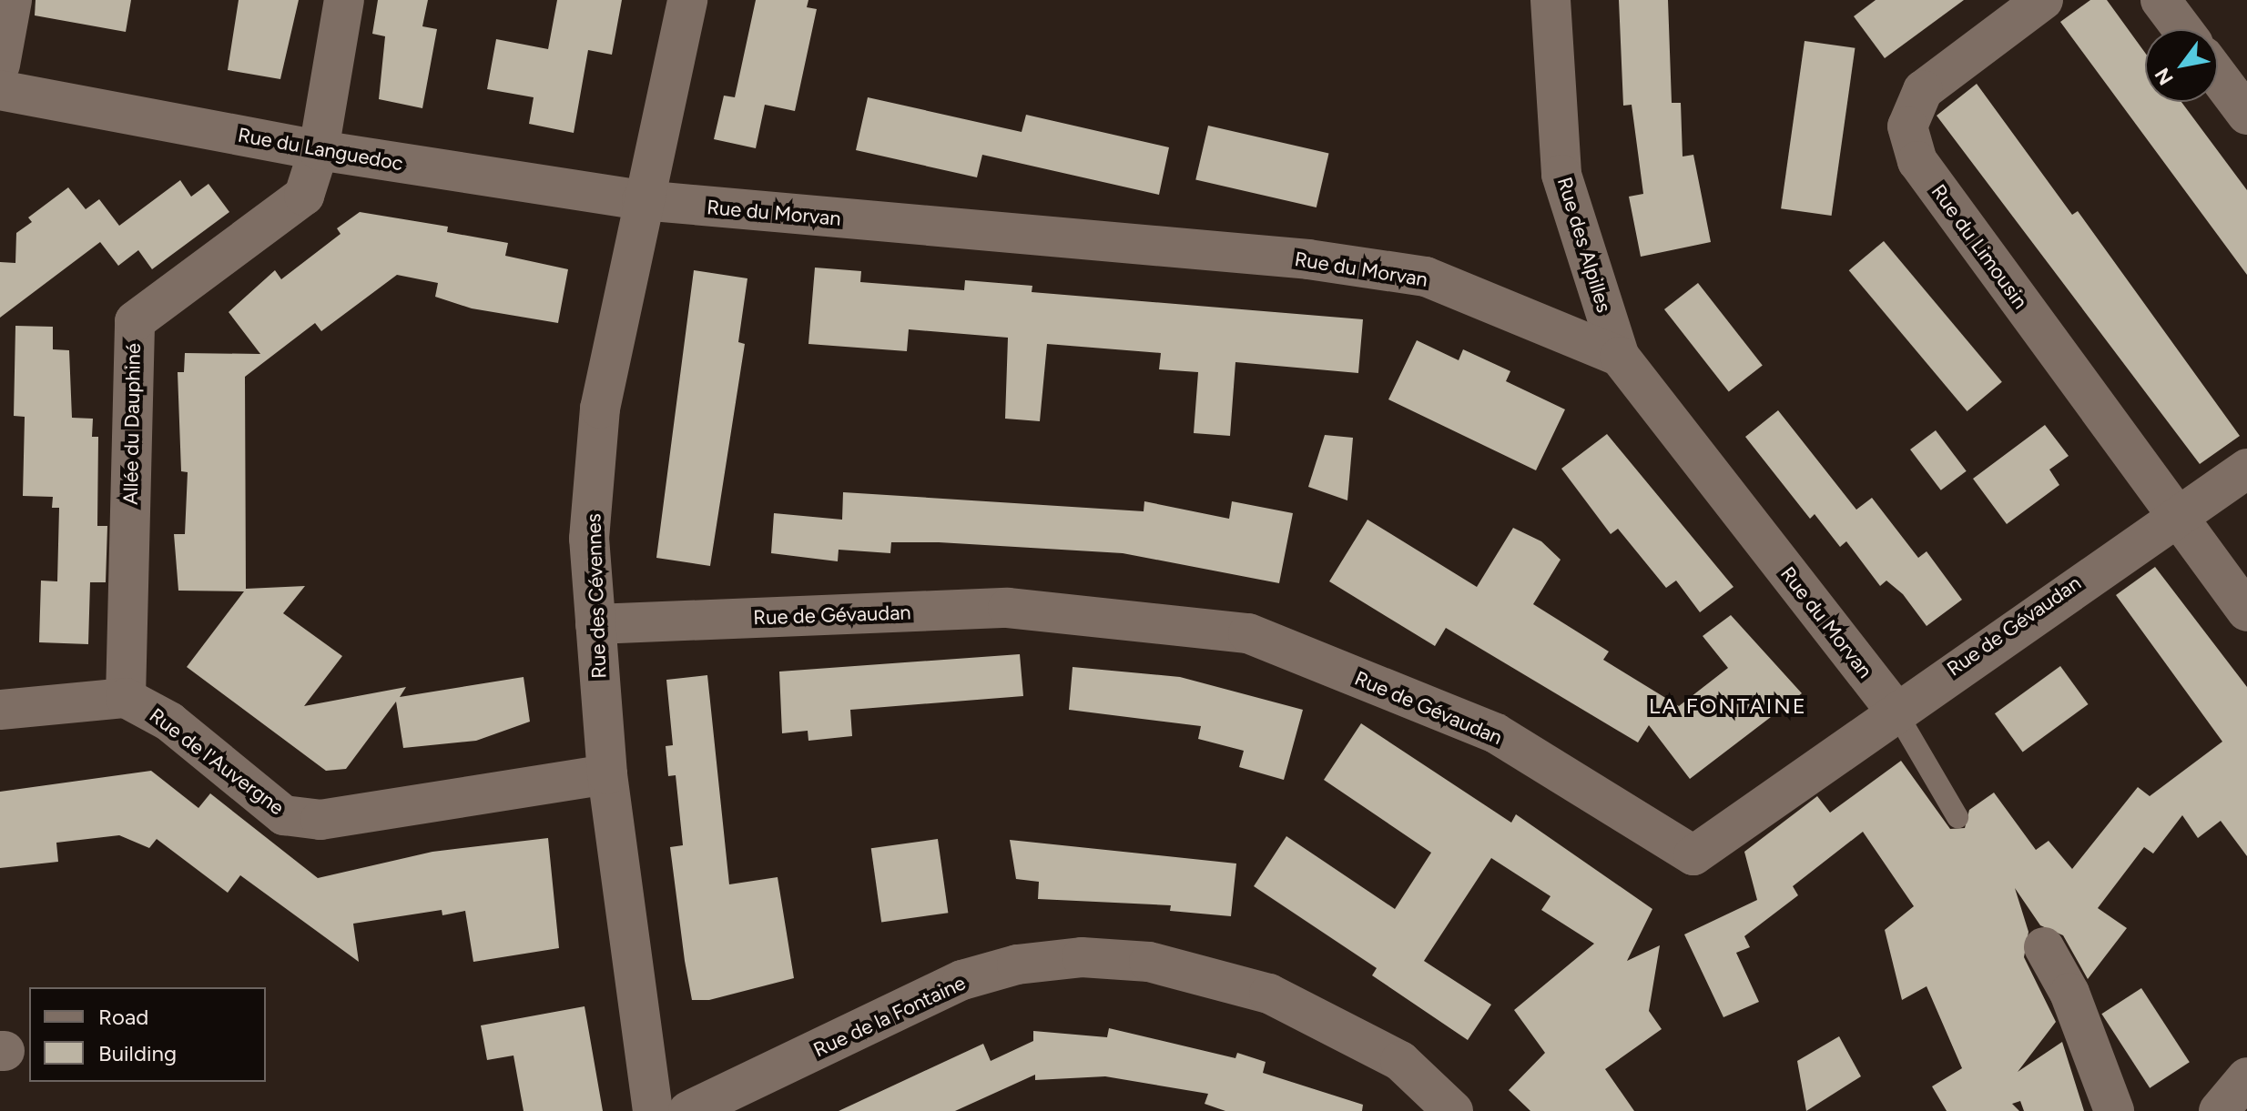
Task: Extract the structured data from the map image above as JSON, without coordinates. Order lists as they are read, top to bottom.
{
  "streets": {
    "street": [
      "Rue du Languedoc",
      "Rue du Morvan",
      "Rue des Alpilles",
      "Rue du Limousin",
      "Allée du Dauphiné",
      "Rue des Cévennes",
      "Rue de Gévaudan",
      "Rue de l'Auvergne",
      "Rue de la Fontaine"
    ]
  },
  "crossings": [
    ["Rue du Languedoc", "Rue du Morvan"],
    ["Rue du Languedoc", "Allée du Dauphiné"],
    ["Rue du Languedoc", "Rue des Cévennes"],
    ["Rue du Morvan", "Rue des Alpilles"],
    ["Rue du Morvan", "Rue des Cévennes"],
    ["Rue du Morvan", "Rue de Gévaudan"],
    ["Rue du Limousin", "Rue de Gévaudan"],
    ["Allée du Dauphiné", "Rue de l'Auvergne"],
    ["Rue des Cévennes", "Rue de Gévaudan"],
    ["Rue des Cévennes", "Rue de l'Auvergne"]
  ],
  "districts": ["LA FONTAINE"],
  "legend": ["Road", "Building"],
  "north": "bottom left"
}
